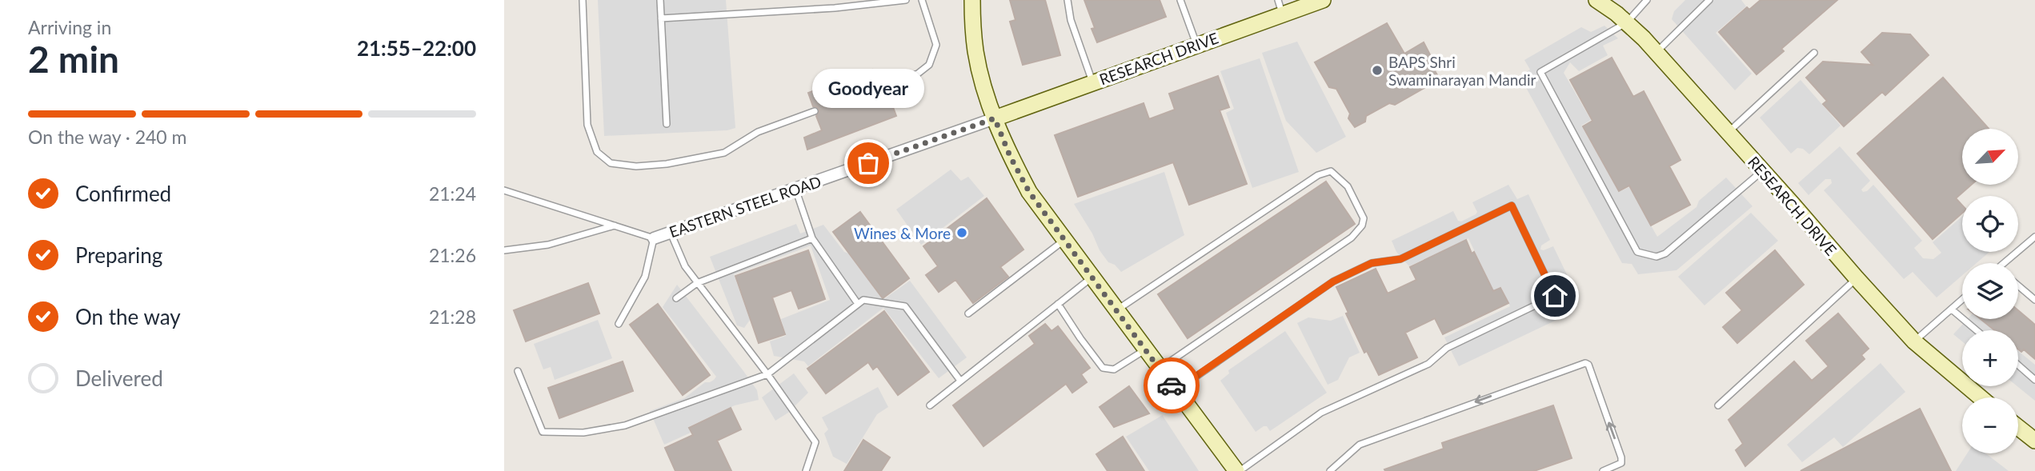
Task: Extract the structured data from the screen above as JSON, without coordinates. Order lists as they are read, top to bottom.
{
  "streets": {
    "street": ["RESEARCH DRIVE", "EASTERN STEEL ROAD"]
  },
  "crossings": [
    ["RESEARCH DRIVE", "EASTERN STEEL ROAD"]
  ],
  "places": ["BAPS Shri Swaminarayan Mandir", "Goodyear", "Wines & More"],
  "north": "top right",
  "page": {
    "heading": ["2 min", "Arriving in", "21:55–22:00"],
    "bubble": "Goodyear",
    "bar": "On the way · 240 m",
    "map_buttons": ["+", "−"],
    "list": [
      ["Confirmed", "21:24"],
      ["Preparing", "21:26"],
      ["On the way", "21:28"],
      "Delivered"
    ]
  }
}
